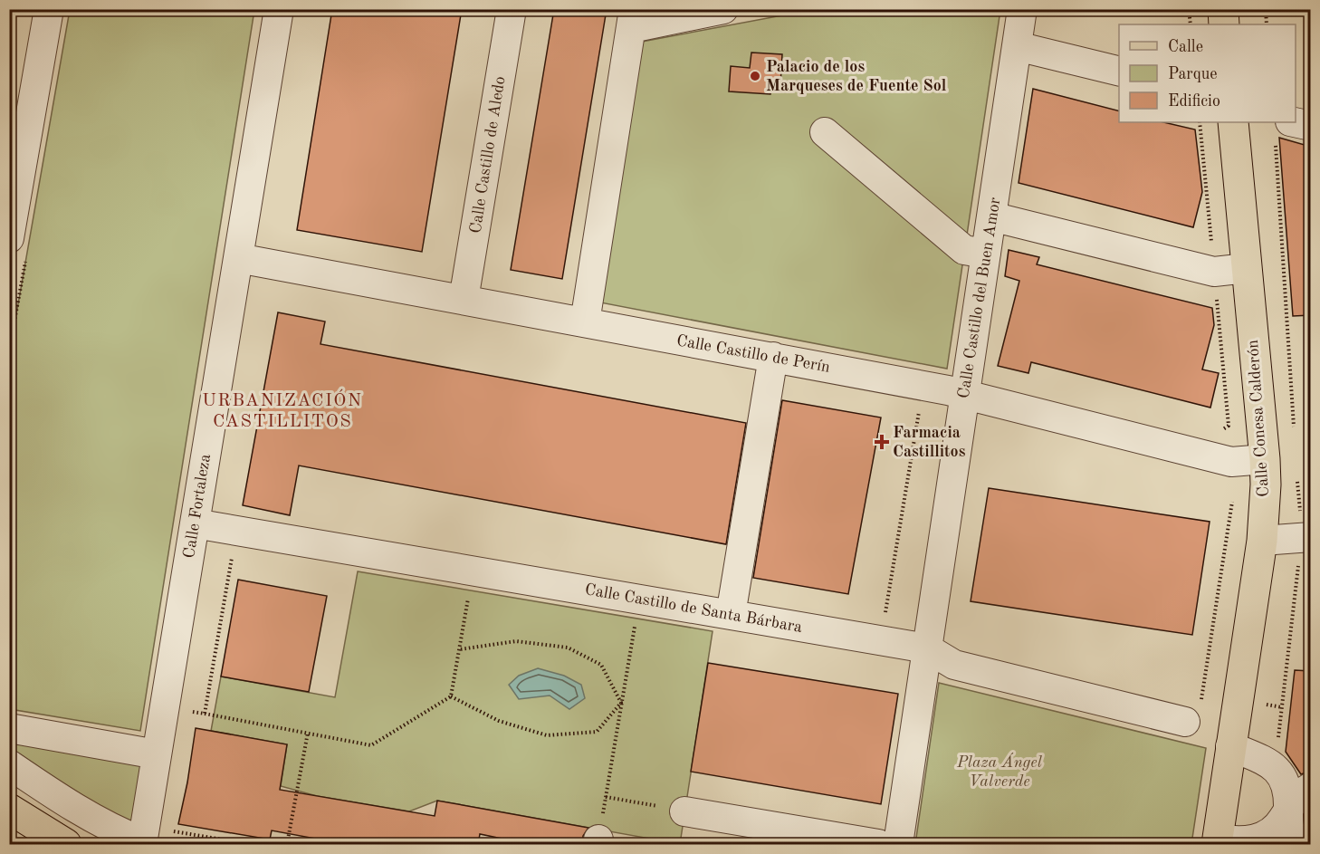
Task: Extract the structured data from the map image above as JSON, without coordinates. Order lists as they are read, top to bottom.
{
  "streets": {
    "main road": ["Calle Conesa Calderón"],
    "street": [
      "Calle Castillo de Aledo",
      "Calle Castillo del Buen Amor",
      "Calle Castillo de Perín",
      "Calle Fortaleza",
      "Calle Castillo de Santa Bárbara"
    ]
  },
  "crossings": [
    ["Calle Castillo de Aledo", "Calle Castillo de Perín"],
    ["Calle Castillo del Buen Amor", "Calle Castillo de Perín"],
    ["Calle Castillo del Buen Amor", "Calle Castillo de Santa Bárbara"],
    ["Calle Castillo de Perín", "Calle Conesa Calderón"],
    ["Calle Castillo de Perín", "Calle Fortaleza"],
    ["Calle Fortaleza", "Calle Castillo de Santa Bárbara"]
  ],
  "districts": ["URBANIZACIÓN CASTILLITOS"],
  "parks": ["Plaza Ángel Valverde"],
  "places": {
    "other": ["Palacio de los Marqueses de Fuente Sol"],
    "health": ["Farmacia Castillitos"]
  },
  "legend": ["Calle", "Parque", "Edificio"]
}
